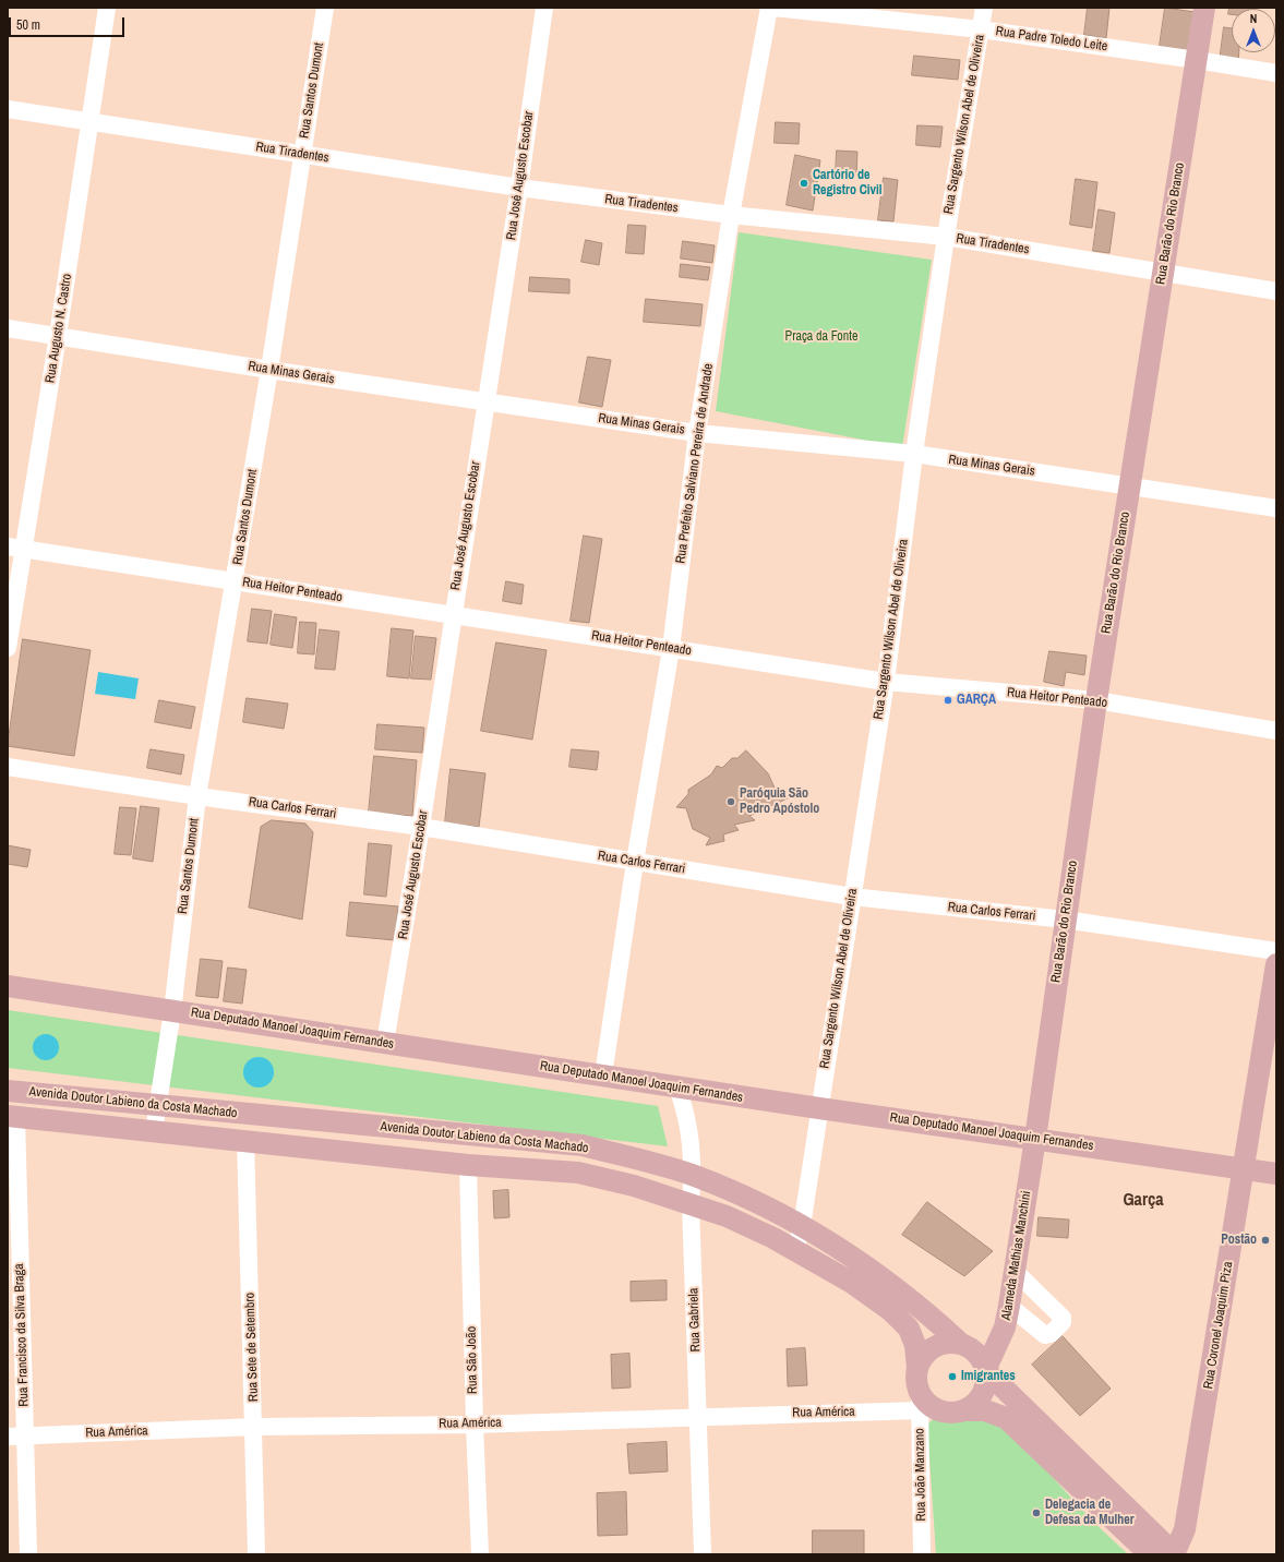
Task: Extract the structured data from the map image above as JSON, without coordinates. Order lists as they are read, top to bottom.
{
  "streets": {
    "main road": [
      "Rua Barão do Rio Branco",
      "Rua Deputado Manoel Joaquim Fernandes",
      "Avenida Doutor Labieno da Costa Machado",
      "Alameda Mathias Manchini",
      "Rua Coronel Joaquim Piza"
    ],
    "street": [
      "Rua Padre Toledo Leite",
      "Rua Santos Dumont",
      "Rua Sargento Wilson Abel de Oliveira",
      "Rua Tiradentes",
      "Rua José Augusto Escobar",
      "Rua Augusto N. Castro",
      "Rua Minas Gerais",
      "Rua Prefeito Salviano Pereira de Andrade",
      "Rua Heitor Penteado",
      "Rua Carlos Ferrari",
      "Rua Gabriela",
      "Rua Francisco da Silva Braga",
      "Rua Sete de Setembro",
      "Rua São João",
      "Rua América",
      "Rua João Manzano"
    ]
  },
  "crossings": [
    ["Rua Padre Toledo Leite", "Rua Sargento Wilson Abel de Oliveira"],
    ["Rua Padre Toledo Leite", "Rua Barão do Rio Branco"],
    ["Rua Santos Dumont", "Rua Tiradentes"],
    ["Rua Santos Dumont", "Rua Minas Gerais"],
    ["Rua Santos Dumont", "Rua Heitor Penteado"],
    ["Rua Santos Dumont", "Rua Carlos Ferrari"],
    ["Rua Santos Dumont", "Rua Deputado Manoel Joaquim Fernandes"],
    ["Rua Santos Dumont", "Avenida Doutor Labieno da Costa Machado"],
    ["Rua Sargento Wilson Abel de Oliveira", "Rua Tiradentes"],
    ["Rua Sargento Wilson Abel de Oliveira", "Rua Minas Gerais"],
    ["Rua Sargento Wilson Abel de Oliveira", "Rua Heitor Penteado"],
    ["Rua Sargento Wilson Abel de Oliveira", "Rua Carlos Ferrari"],
    ["Rua Sargento Wilson Abel de Oliveira", "Rua Deputado Manoel Joaquim Fernandes"],
    ["Rua Sargento Wilson Abel de Oliveira", "Avenida Doutor Labieno da Costa Machado"],
    ["Rua Tiradentes", "Rua José Augusto Escobar"],
    ["Rua Tiradentes", "Rua Barão do Rio Branco"],
    ["Rua Tiradentes", "Rua Augusto N. Castro"],
    ["Rua Tiradentes", "Rua Prefeito Salviano Pereira de Andrade"],
    ["Rua José Augusto Escobar", "Rua Minas Gerais"],
    ["Rua José Augusto Escobar", "Rua Heitor Penteado"],
    ["Rua José Augusto Escobar", "Rua Carlos Ferrari"],
    ["Rua José Augusto Escobar", "Rua Deputado Manoel Joaquim Fernandes"],
    ["Rua Barão do Rio Branco", "Rua Minas Gerais"],
    ["Rua Barão do Rio Branco", "Rua Heitor Penteado"],
    ["Rua Barão do Rio Branco", "Rua Carlos Ferrari"],
    ["Rua Barão do Rio Branco", "Rua Deputado Manoel Joaquim Fernandes"],
    ["Rua Barão do Rio Branco", "Alameda Mathias Manchini"],
    ["Rua Augusto N. Castro", "Rua Minas Gerais"],
    ["Rua Augusto N. Castro", "Rua Heitor Penteado"],
    ["Rua Minas Gerais", "Rua Prefeito Salviano Pereira de Andrade"],
    ["Rua Prefeito Salviano Pereira de Andrade", "Rua Heitor Penteado"],
    ["Rua Prefeito Salviano Pereira de Andrade", "Rua Carlos Ferrari"],
    ["Rua Prefeito Salviano Pereira de Andrade", "Rua Deputado Manoel Joaquim Fernandes"],
    ["Rua Deputado Manoel Joaquim Fernandes", "Alameda Mathias Manchini"],
    ["Rua Deputado Manoel Joaquim Fernandes", "Rua Gabriela"],
    ["Rua Deputado Manoel Joaquim Fernandes", "Rua Coronel Joaquim Piza"],
    ["Avenida Doutor Labieno da Costa Machado", "Alameda Mathias Manchini"],
    ["Avenida Doutor Labieno da Costa Machado", "Rua Gabriela"],
    ["Avenida Doutor Labieno da Costa Machado", "Rua Francisco da Silva Braga"],
    ["Avenida Doutor Labieno da Costa Machado", "Rua Sete de Setembro"],
    ["Avenida Doutor Labieno da Costa Machado", "Rua São João"],
    ["Avenida Doutor Labieno da Costa Machado", "Rua América"],
    ["Avenida Doutor Labieno da Costa Machado", "Rua João Manzano"],
    ["Alameda Mathias Manchini", "Rua América"],
    ["Alameda Mathias Manchini", "Rua João Manzano"],
    ["Rua Gabriela", "Rua América"],
    ["Rua Francisco da Silva Braga", "Rua América"],
    ["Rua Sete de Setembro", "Rua América"],
    ["Rua São João", "Rua América"],
    ["Rua América", "Rua João Manzano"]
  ],
  "districts": ["Garça"],
  "parks": ["Praça da Fonte"],
  "places": [
    "Cartório de Registro Civil",
    "GARÇA",
    "Paróquia São Pedro Apóstolo",
    "Postão",
    "Imigrantes",
    "Delegacia de Defesa da Mulher"
  ],
  "scale_bar": "50 m",
  "north": "top"
}
